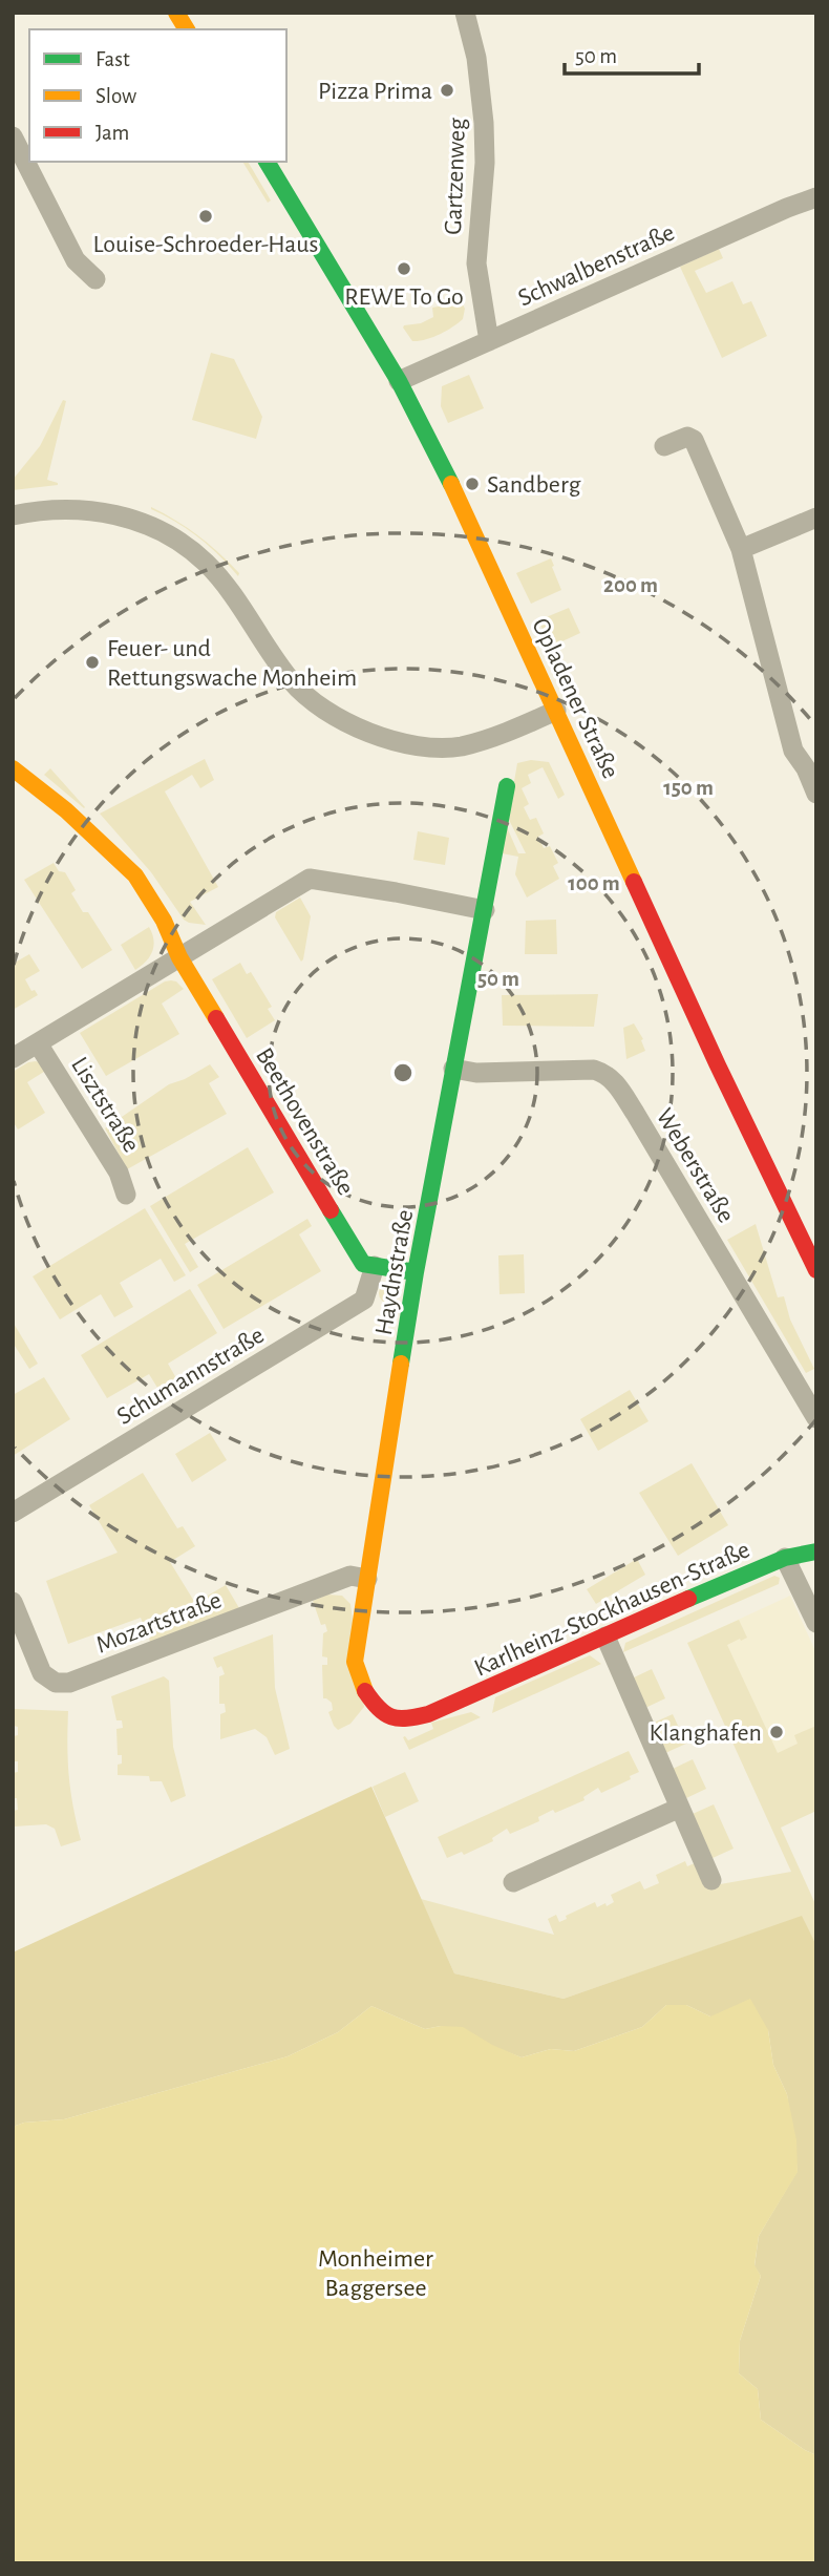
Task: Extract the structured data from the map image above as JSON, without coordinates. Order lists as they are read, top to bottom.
{
  "streets": {
    "street": [
      "Gartzenweg",
      "Schwalbenstraße",
      "Opladener Straße",
      "Lisztstraße",
      "Beethovenstraße",
      "Weberstraße",
      "Haydnstraße",
      "Schumannstraße",
      "Karlheinz-Stockhausen-Straße",
      "Mozartstraße"
    ]
  },
  "crossings": [
    ["Gartzenweg", "Schwalbenstraße"],
    ["Schwalbenstraße", "Opladener Straße"],
    ["Beethovenstraße", "Schumannstraße"],
    ["Weberstraße", "Haydnstraße"],
    ["Haydnstraße", "Karlheinz-Stockhausen-Straße"],
    ["Haydnstraße", "Mozartstraße"]
  ],
  "parks": ["Monheimer Baggersee"],
  "places": [
    "Pizza Prima",
    "Louise-Schroeder-Haus",
    "REWE To Go",
    "Sandberg",
    "Feuer- und Rettungswache Monheim",
    "Klanghafen"
  ],
  "legend": ["Fast", "Slow", "Jam"],
  "scale_bar": "50 m",
  "rings": [
    "200 m",
    "150 m",
    "100 m",
    "50 m"
  ]
}
